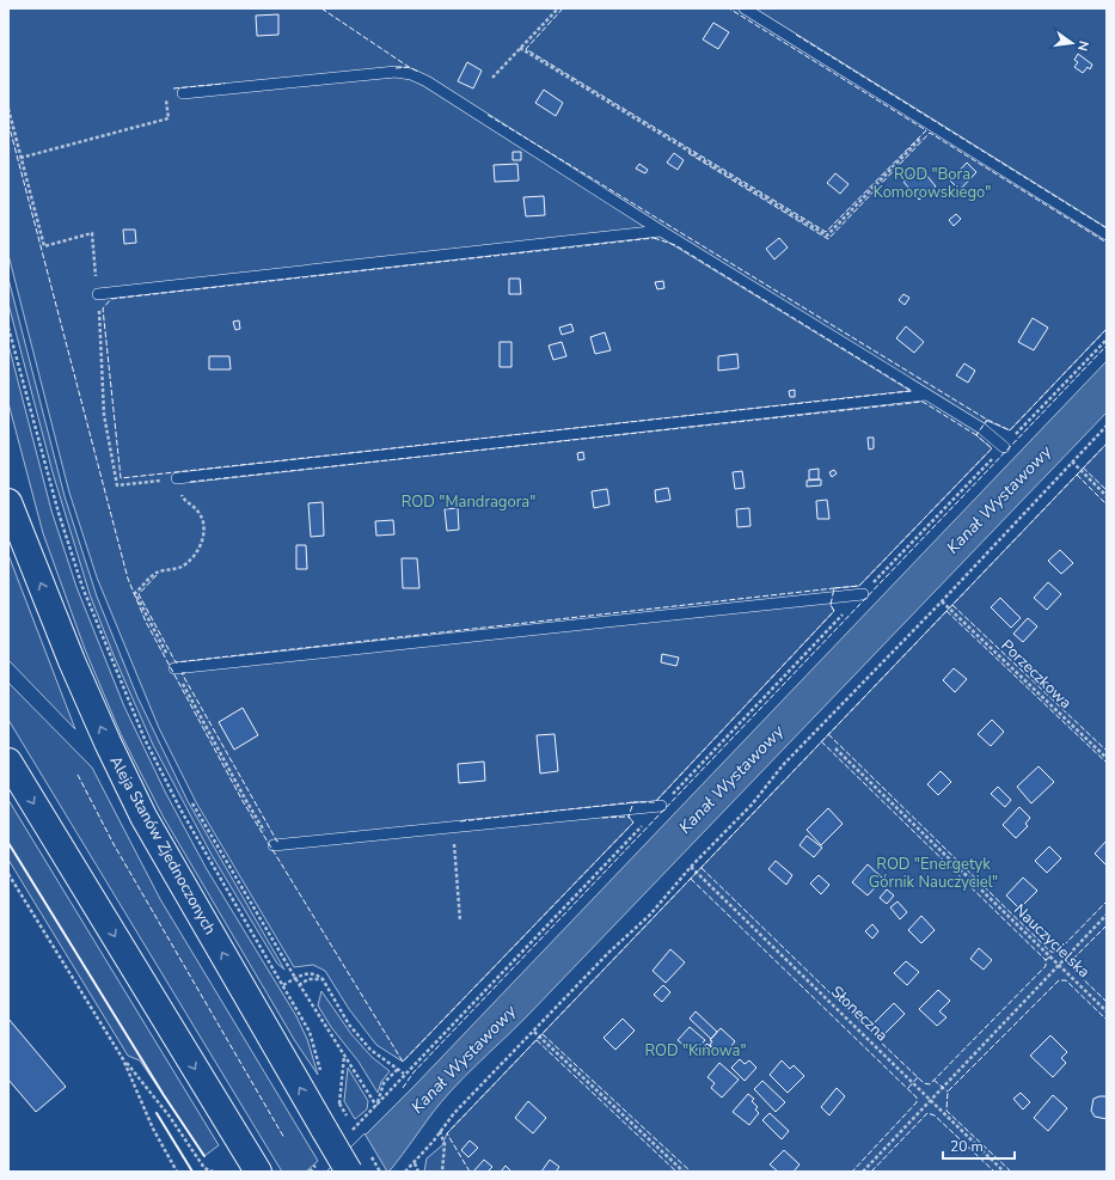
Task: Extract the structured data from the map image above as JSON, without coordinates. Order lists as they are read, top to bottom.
{
  "streets": {
    "main road": ["Aleja Stanów Zjednoczonych"],
    "path": ["Porzeczkowa", "Nauczycielska", "Słoneczna"]
  },
  "water": ["Kanał Wystawowy"],
  "parks": [
    "ROD \"Bora Komorowskiego\"",
    "ROD \"Mandragora\"",
    "ROD \"Energetyk Górnik Nauczyciel\"",
    "ROD \"Kinowa\""
  ],
  "scale_bar": "20 m",
  "north": "right"
}
